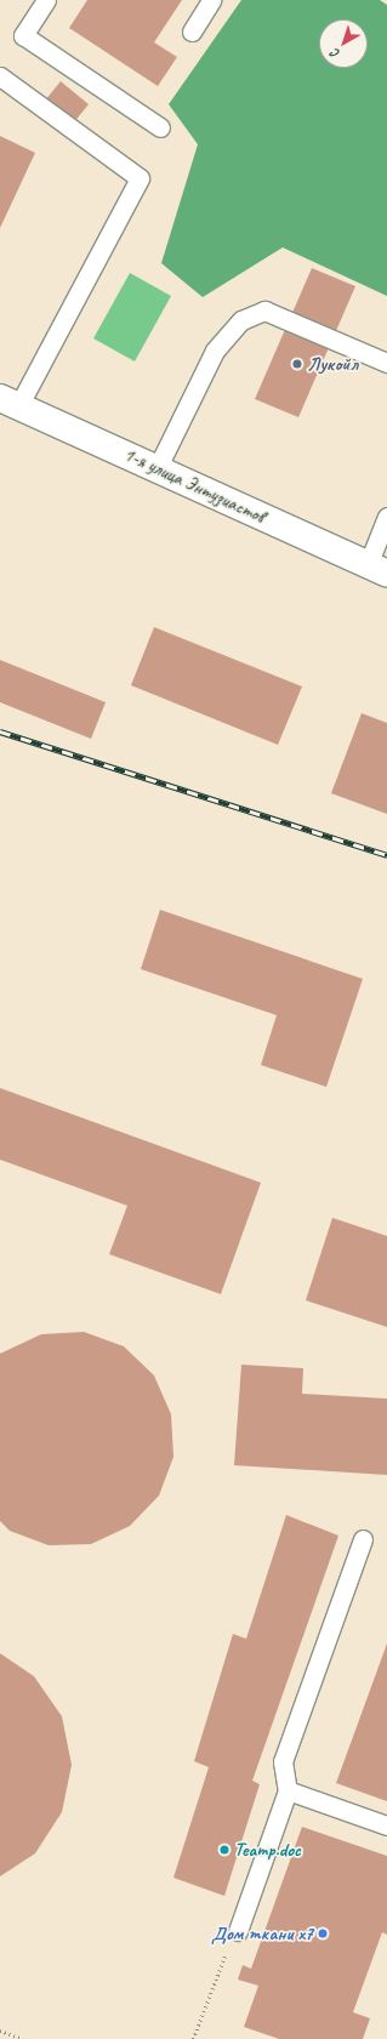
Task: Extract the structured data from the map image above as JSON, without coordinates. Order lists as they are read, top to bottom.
{
  "streets": {
    "street": ["1-я улица Энтузиастов"]
  },
  "places": ["Лукойл", "Театр.doc", "Дом ткани x7"],
  "north": "bottom left"
}
